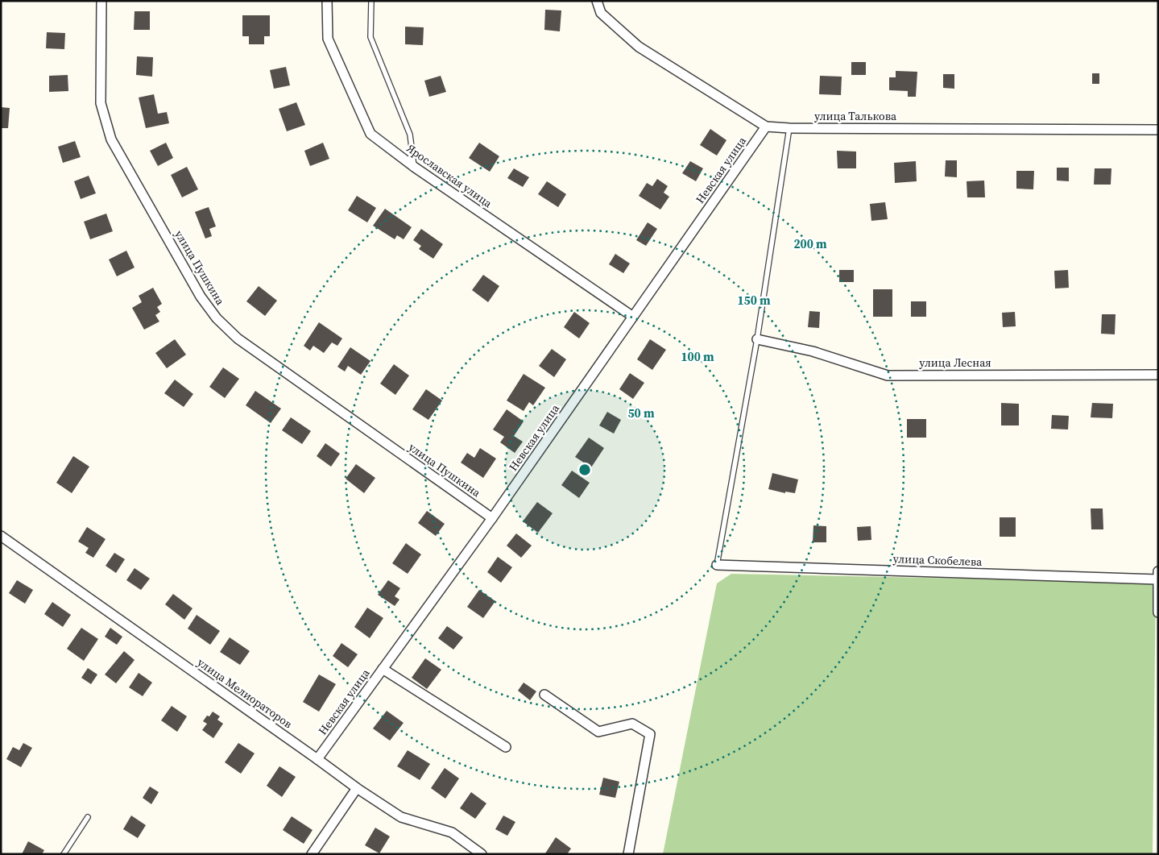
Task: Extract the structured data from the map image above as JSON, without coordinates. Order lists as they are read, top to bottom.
{
  "streets": {
    "street": [
      "улица Талькова",
      "Невская улица",
      "Ярославская улица",
      "улица Пушкина",
      "улица Лесная",
      "улица Скобелева",
      "улица Мелиораторов"
    ]
  },
  "crossings": [
    ["улица Талькова", "Невская улица"],
    ["Невская улица", "Ярославская улица"],
    ["Невская улица", "улица Пушкина"],
    ["Невская улица", "улица Мелиораторов"]
  ],
  "rings": [
    "200 m",
    "150 m",
    "100 m",
    "50 m"
  ]
}
